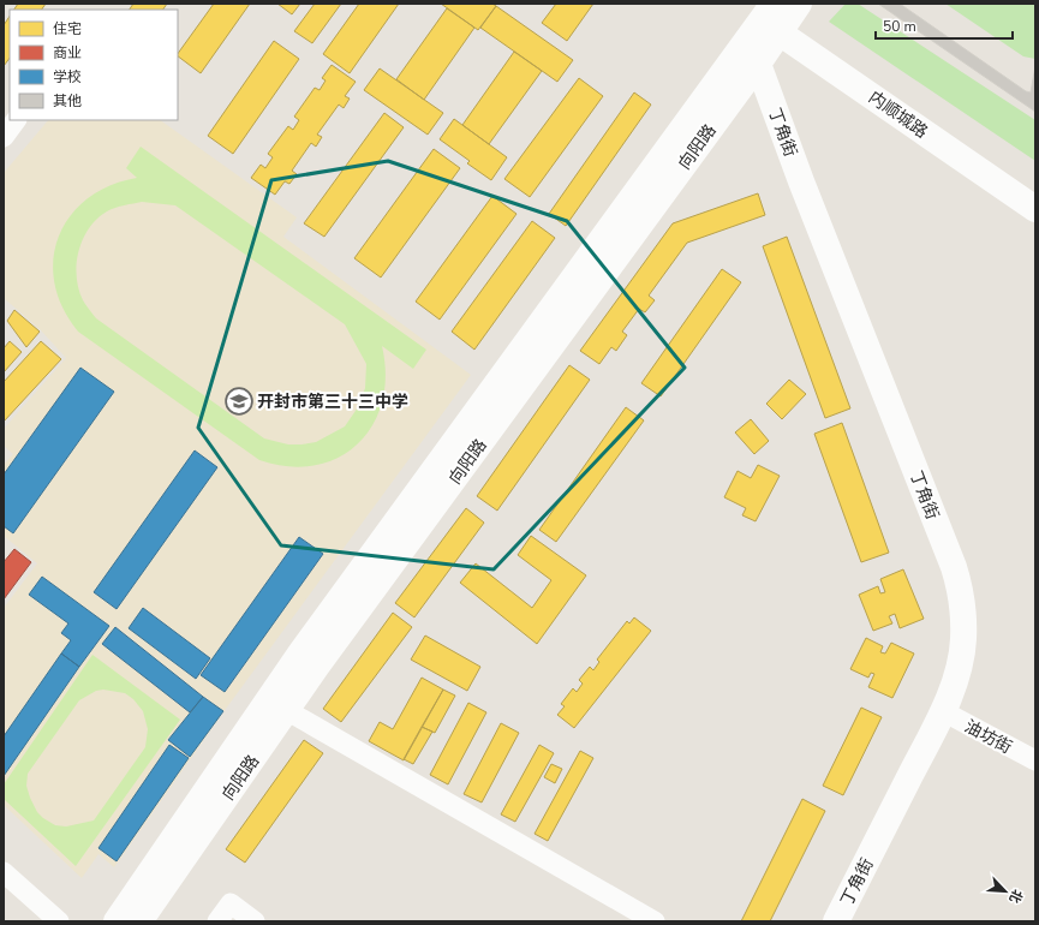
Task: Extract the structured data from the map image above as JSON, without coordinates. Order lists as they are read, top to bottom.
{
  "streets": {
    "street": [
      "内顺城路",
      "丁角街",
      "向阳路",
      "油坊街"
    ]
  },
  "crossings": [
    ["内顺城路", "向阳路"],
    ["丁角街", "向阳路"],
    ["丁角街", "油坊街"]
  ],
  "places": {
    "school or university": ["开封市第三十三中学"]
  },
  "legend": [
    "住宅",
    "商业",
    "学校",
    "其他"
  ],
  "scale_bar": "50 m",
  "north": "bottom right"
}
